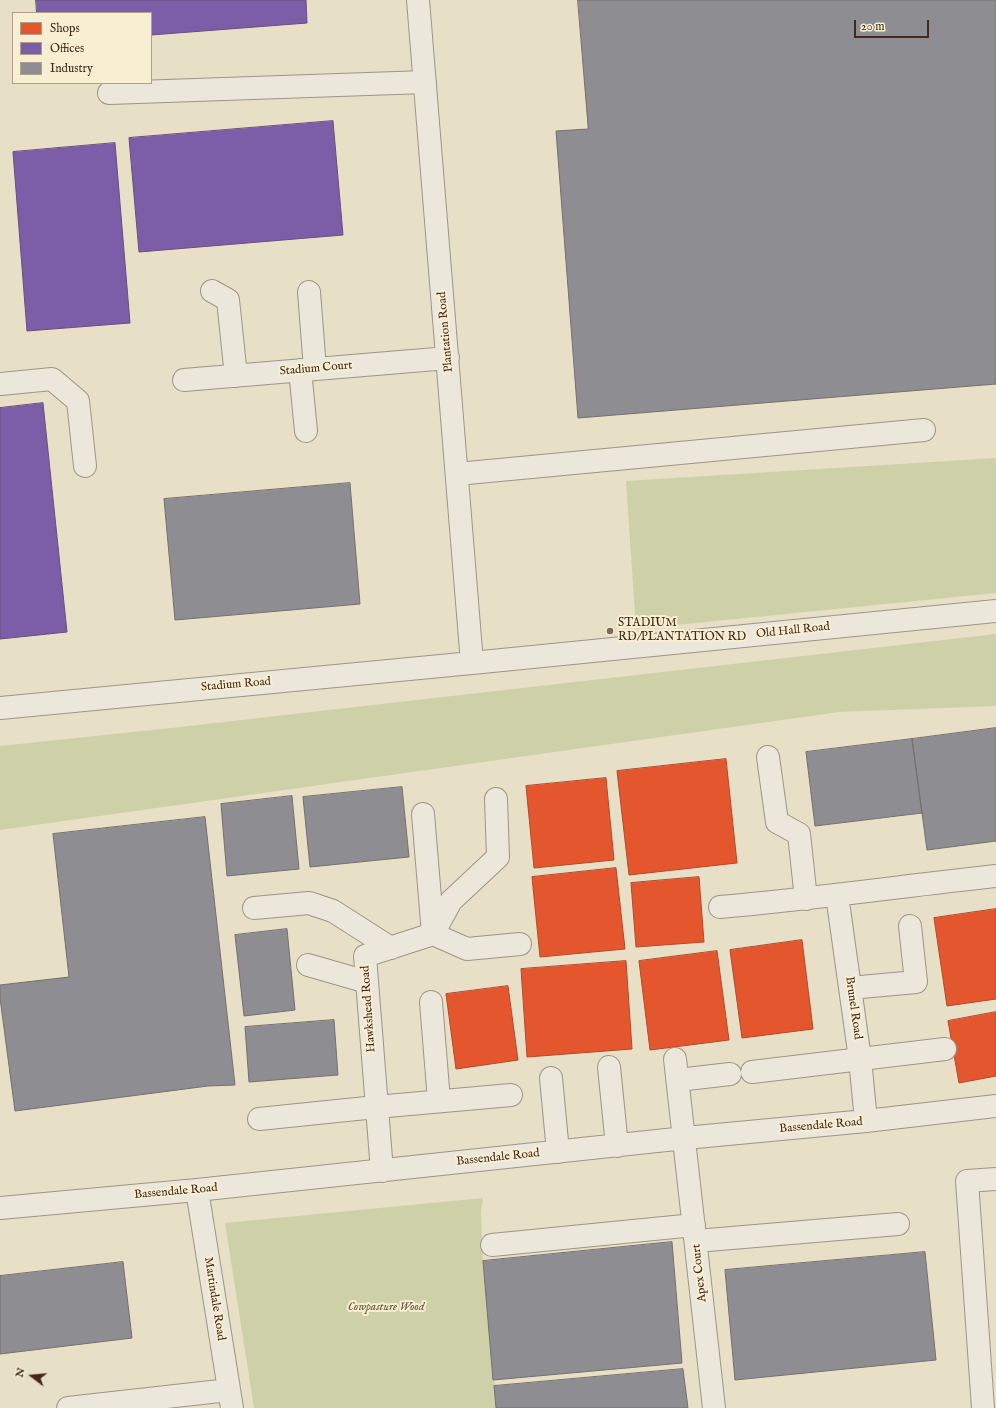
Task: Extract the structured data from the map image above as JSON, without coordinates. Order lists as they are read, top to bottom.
{
  "streets": {
    "street": [
      "Plantation Road",
      "Stadium Court",
      "Old Hall Road",
      "Stadium Road",
      "Brunel Road",
      "Hawkshead Road",
      "Bassendale Road",
      "Apex Court",
      "Martindale Road"
    ]
  },
  "crossings": [
    ["Plantation Road", "Stadium Court"],
    ["Plantation Road", "Old Hall Road"],
    ["Plantation Road", "Stadium Road"],
    ["Old Hall Road", "Stadium Road"],
    ["Brunel Road", "Bassendale Road"],
    ["Hawkshead Road", "Bassendale Road"],
    ["Bassendale Road", "Apex Court"],
    ["Bassendale Road", "Martindale Road"]
  ],
  "parks": ["Cowpasture Wood"],
  "places": ["STADIUM RD/PLANTATION RD"],
  "legend": ["Shops", "Offices", "Industry"],
  "scale_bar": "20 m",
  "north": "left"
}
